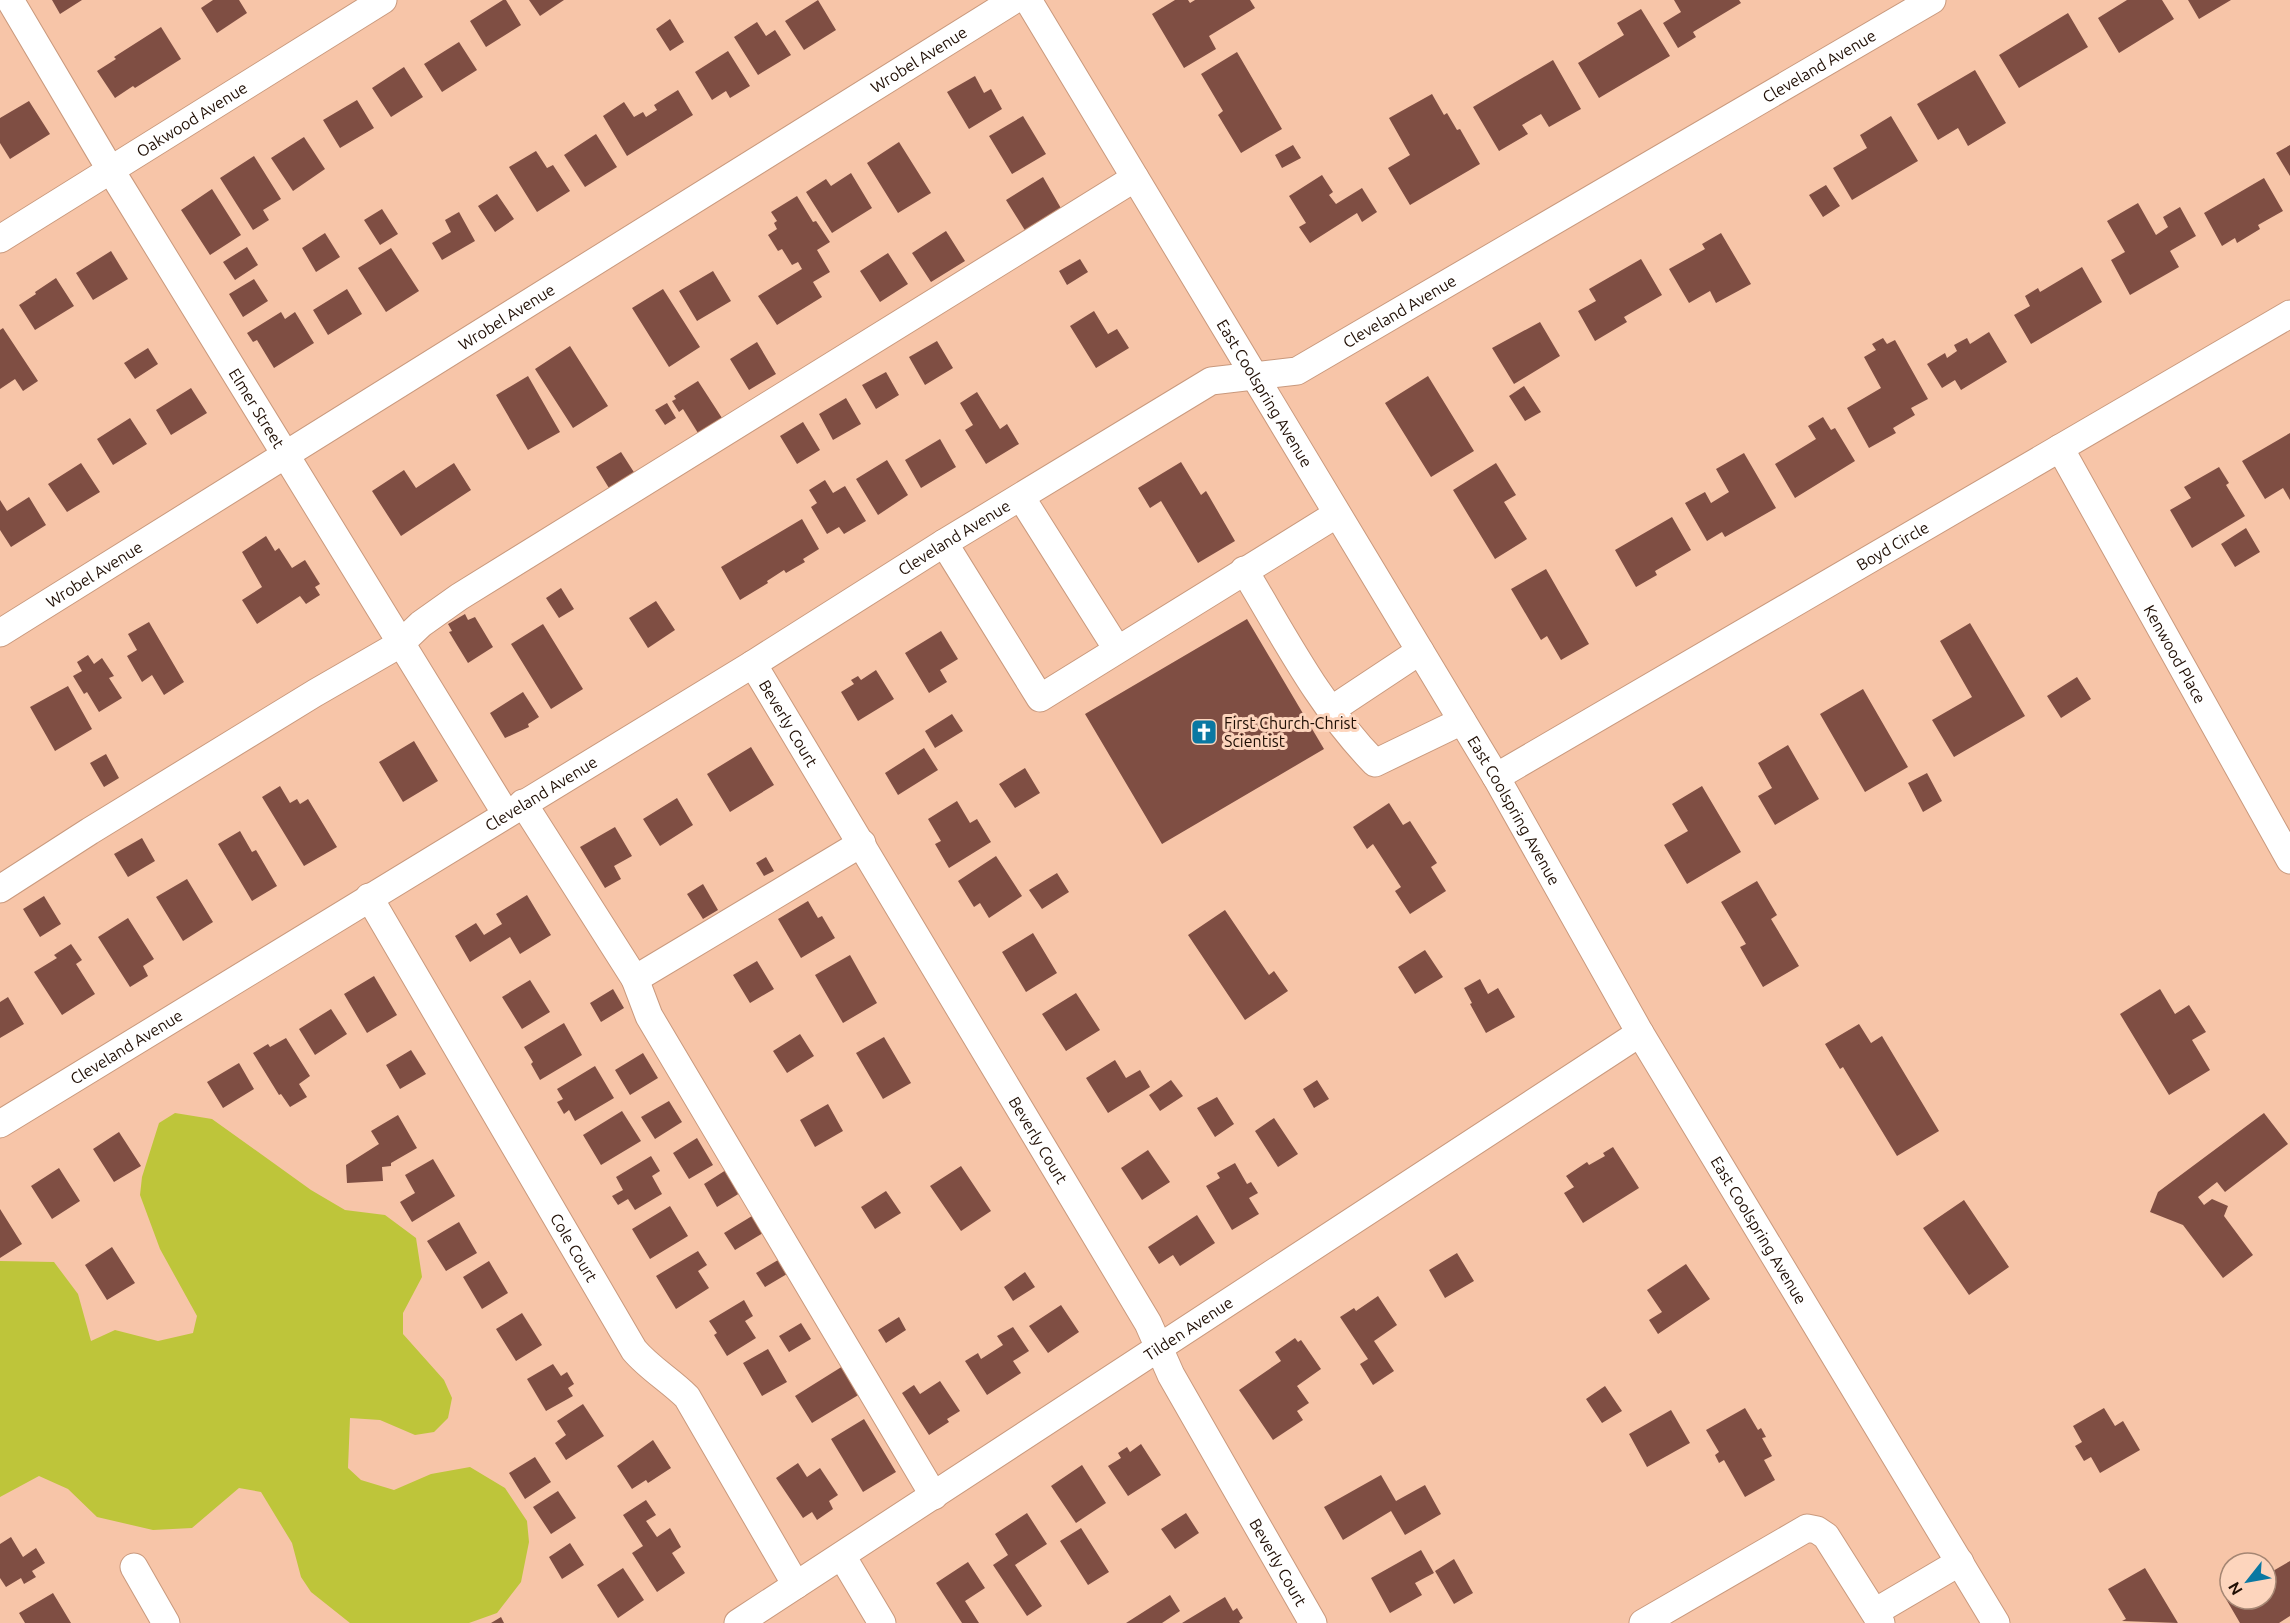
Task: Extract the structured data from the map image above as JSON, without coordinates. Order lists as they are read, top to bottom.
{
  "streets": {
    "street": [
      "Wrobel Avenue",
      "Cleveland Avenue",
      "Oakwood Avenue",
      "East Coolspring Avenue",
      "Elmer Street",
      "Boyd Circle",
      "Kenwood Place",
      "Beverly Court",
      "Cole Court",
      "Tilden Avenue"
    ]
  },
  "crossings": [
    ["Wrobel Avenue", "Elmer Street"],
    ["Cleveland Avenue", "East Coolspring Avenue"],
    ["Cleveland Avenue", "Elmer Street"],
    ["Cleveland Avenue", "Beverly Court"],
    ["Cleveland Avenue", "Cole Court"],
    ["Oakwood Avenue", "Elmer Street"],
    ["East Coolspring Avenue", "Boyd Circle"],
    ["East Coolspring Avenue", "Tilden Avenue"],
    ["Elmer Street", "Tilden Avenue"],
    ["Boyd Circle", "Kenwood Place"],
    ["Beverly Court", "Tilden Avenue"],
    ["Cole Court", "Tilden Avenue"]
  ],
  "places": {
    "church": ["First Church-Christ Scientist"]
  },
  "north": "bottom left"
}
